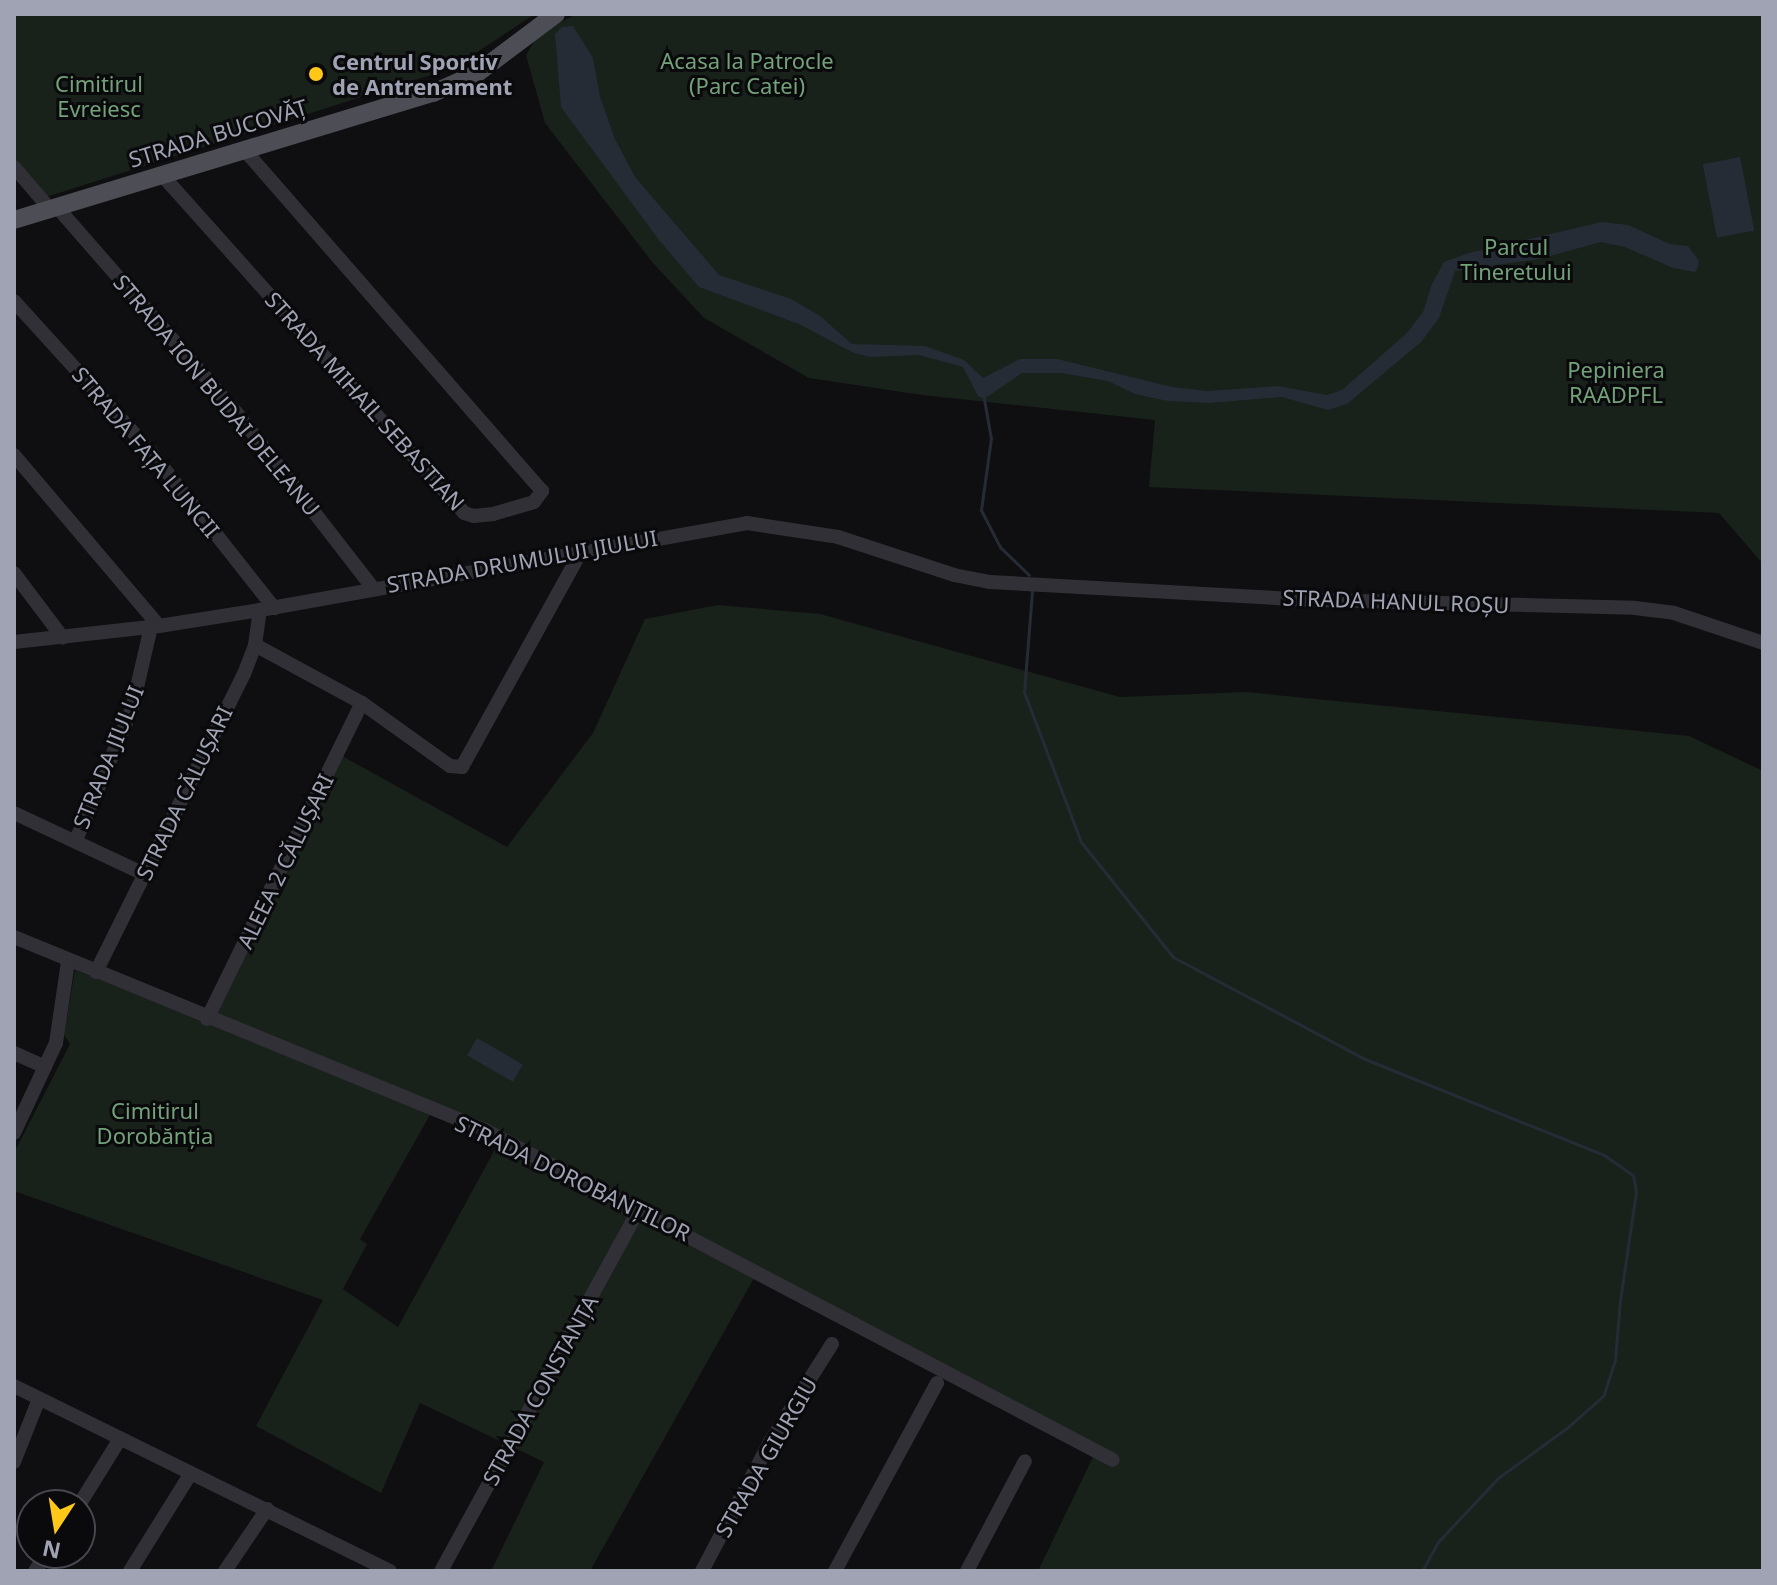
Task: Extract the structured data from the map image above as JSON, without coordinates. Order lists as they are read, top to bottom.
{
  "streets": {
    "main road": ["STRADA BUCOVĂȚ"],
    "street": [
      "STRADA ION BUDAI DELEANU",
      "STRADA MIHAIL SEBASTIAN",
      "STRADA FAȚA LUNCII",
      "STRADA DRUMULUI JIULUI",
      "STRADA HANUL ROȘU",
      "STRADA JIULUI",
      "STRADA CĂLUȘARI",
      "ALEEA 2 CĂLUȘARI",
      "STRADA DOROBANȚILOR",
      "STRADA CONSTANȚA",
      "STRADA GIURGIU"
    ]
  },
  "crossings": [
    ["STRADA BUCOVĂȚ", "STRADA ION BUDAI DELEANU"],
    ["STRADA BUCOVĂȚ", "STRADA MIHAIL SEBASTIAN"],
    ["STRADA ION BUDAI DELEANU", "STRADA DRUMULUI JIULUI"],
    ["STRADA FAȚA LUNCII", "STRADA DRUMULUI JIULUI"],
    ["STRADA FAȚA LUNCII", "STRADA CĂLUȘARI"],
    ["STRADA DRUMULUI JIULUI", "STRADA HANUL ROȘU"],
    ["STRADA DRUMULUI JIULUI", "STRADA JIULUI"],
    ["STRADA DRUMULUI JIULUI", "STRADA CĂLUȘARI"],
    ["STRADA CĂLUȘARI", "STRADA DOROBANȚILOR"],
    ["ALEEA 2 CĂLUȘARI", "STRADA DOROBANȚILOR"],
    ["STRADA DOROBANȚILOR", "STRADA CONSTANȚA"]
  ],
  "parks": [
    "Acasa la Patrocle (Parc Catei)",
    "Cimitirul Evreiesc",
    "Parcul Tineretului",
    "Pepiniera RAADPFL",
    "Cimitirul Dorobănția"
  ],
  "places": ["Centrul Sportiv de Antrenament"],
  "north": "bottom"
}
